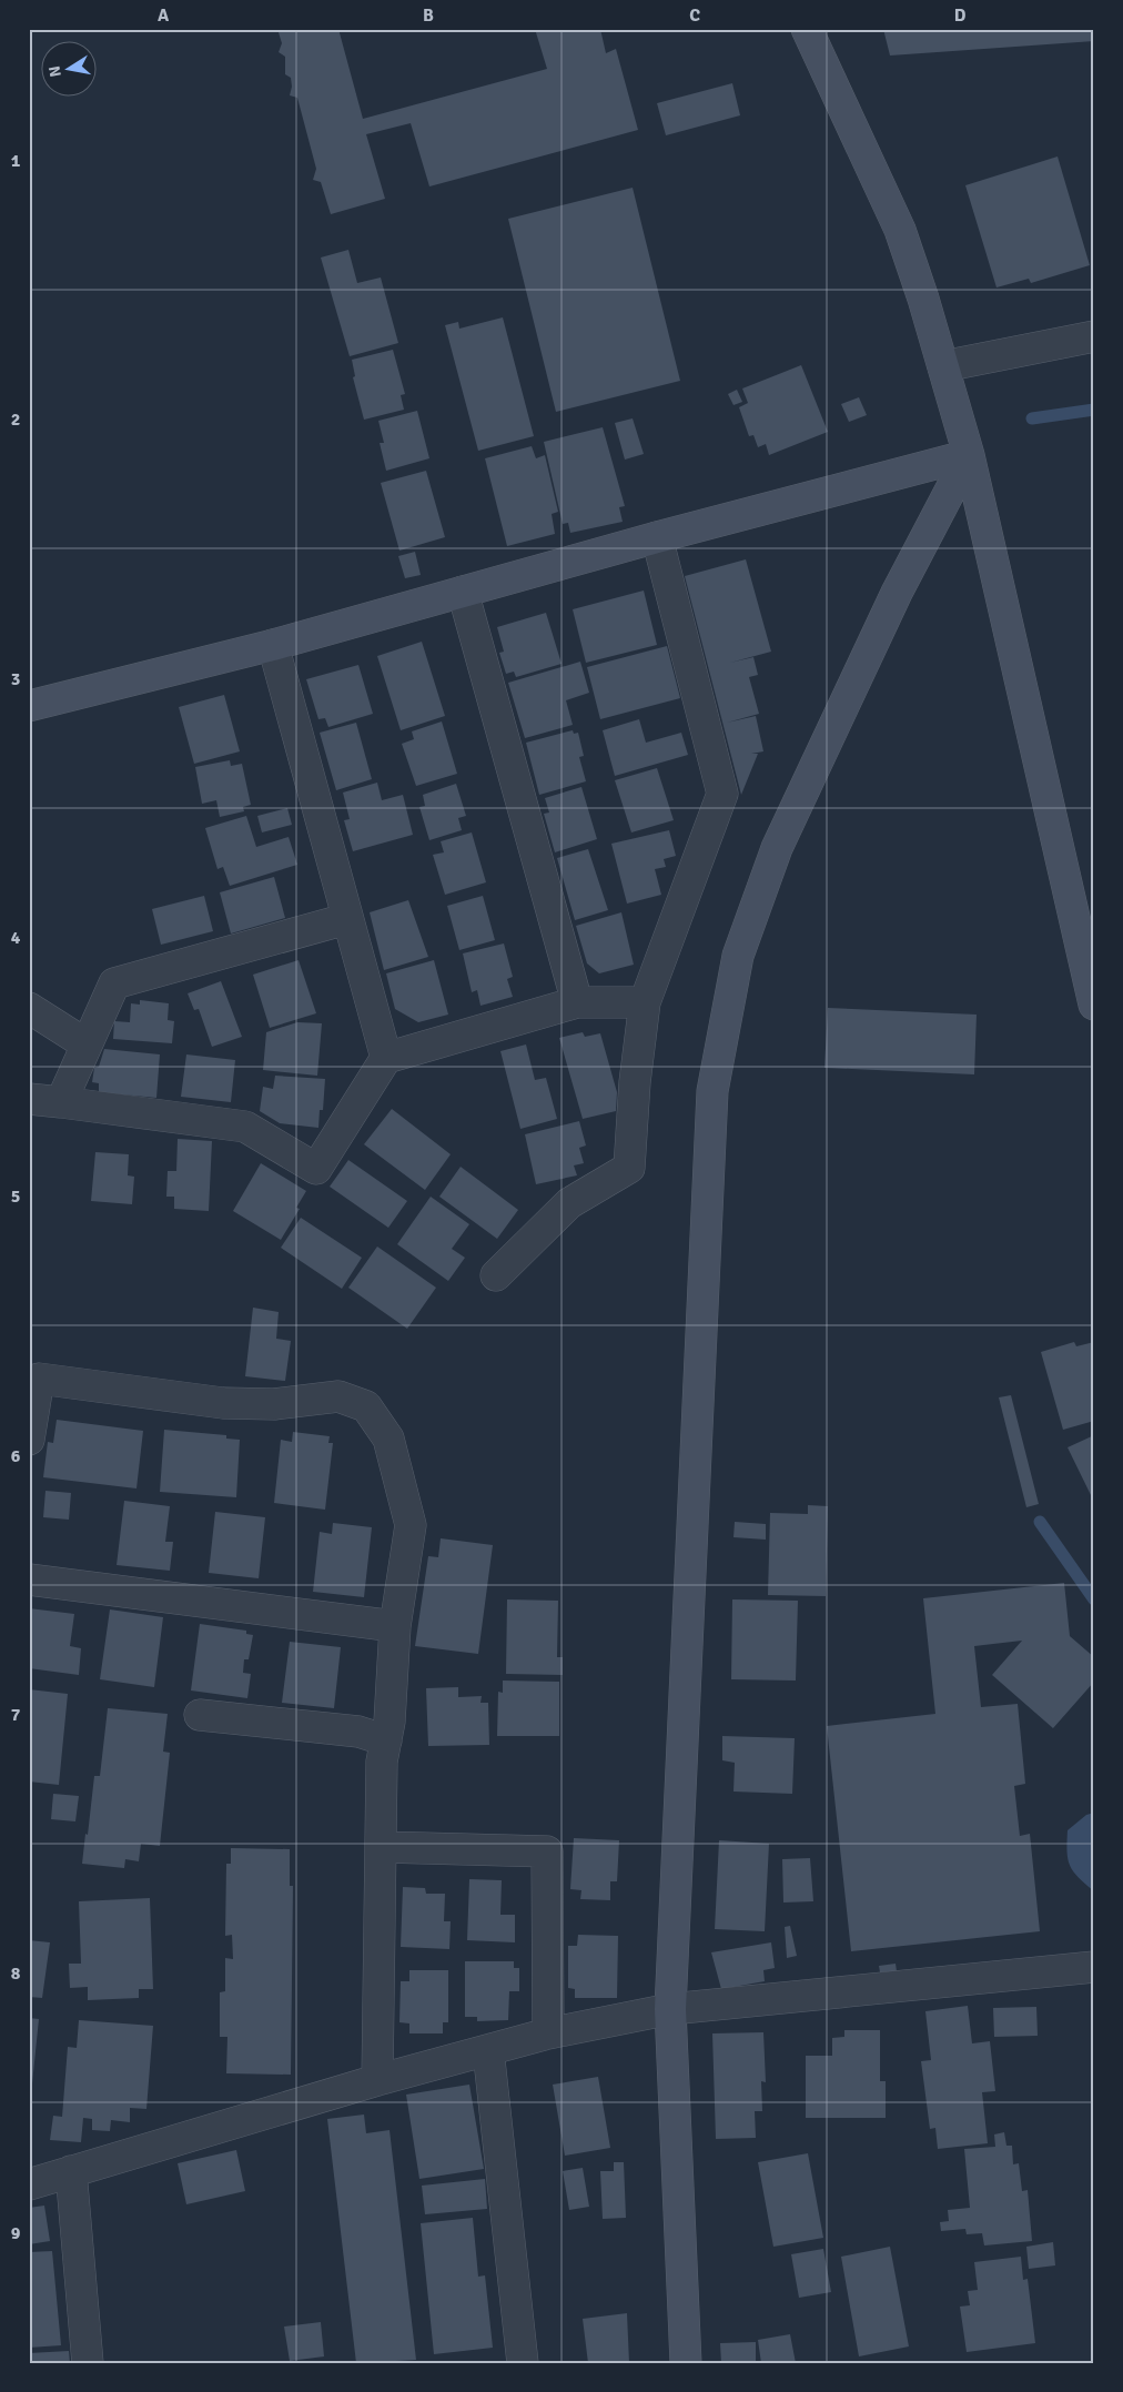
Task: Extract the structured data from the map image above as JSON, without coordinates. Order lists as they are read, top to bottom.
{
  "north": "left",
  "grid": {
    "columns": [
      "A",
      "B",
      "C",
      "D"
    ],
    "rows": [
      "1",
      "2",
      "3",
      "4",
      "5",
      "6",
      "7",
      "8",
      "9"
    ]
  }
}
